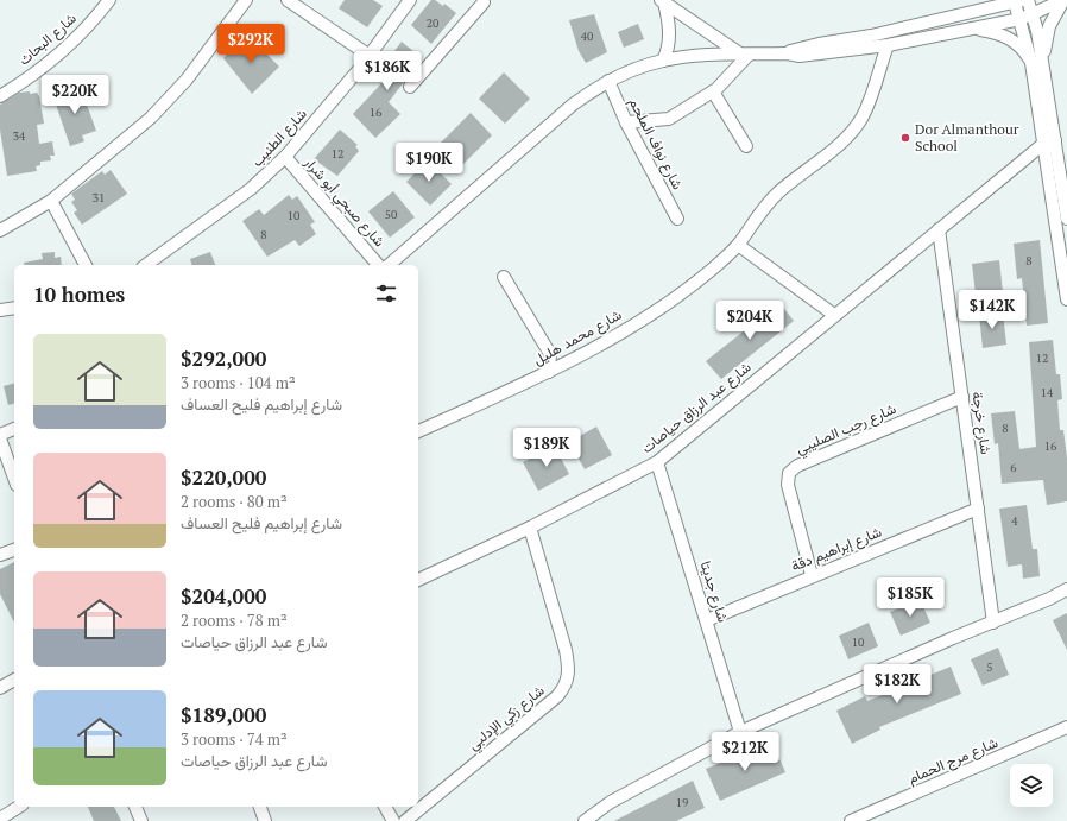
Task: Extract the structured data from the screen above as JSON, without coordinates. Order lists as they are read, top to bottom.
{
  "streets": {
    "street": [
      "شارع البحاث",
      "شارع الطنيب",
      "شارع نواف الملحم",
      "شارع صبحي أبو شرار",
      "شارع محمد هليل",
      "شارع عبد الرزاق حياصات",
      "شارع خرجة",
      "شارع رجب الصليبي",
      "شارع إبراهيم دقة",
      "شارع جديتا",
      "شارع زكي الإدلبي",
      "شارع مرج الحمام"
    ]
  },
  "crossings": [
    ["شارع الطنيب", "شارع صبحي أبو شرار"],
    ["شارع عبد الرزاق حياصات", "شارع خرجة"],
    ["شارع عبد الرزاق حياصات", "شارع جديتا"],
    ["شارع عبد الرزاق حياصات", "شارع زكي الإدلبي"],
    ["شارع خرجة", "شارع رجب الصليبي"],
    ["شارع خرجة", "شارع إبراهيم دقة"],
    ["شارع رجب الصليبي", "شارع إبراهيم دقة"],
    ["شارع إبراهيم دقة", "شارع جديتا"]
  ],
  "places": ["Dor Almanthour School"],
  "house_numbers": [
    "20",
    "40",
    "16",
    "34",
    "12",
    "31",
    "50",
    "10",
    "8",
    "8",
    "12",
    "14",
    "8",
    "16",
    "6",
    "4",
    "10",
    "5",
    "19"
  ],
  "page": {
    "price": [
      "$292K",
      "$186K",
      "$220K",
      "$190K",
      "$142K",
      "$204K",
      "$189K",
      "$185K",
      "$182K",
      "$212K"
    ],
    "heading": "10 homes",
    "list": [
      {
        "name": "$292,000",
        "note": "3 rooms · 104 m² · شارع إبراهيم فليح العساف"
      },
      {
        "name": "$220,000",
        "note": "2 rooms · 80 m² · شارع إبراهيم فليح العساف"
      },
      {
        "name": "$204,000",
        "note": "2 rooms · 78 m² · شارع عبد الرزاق حياصات"
      },
      {
        "name": "$189,000",
        "note": "3 rooms · 74 m² · شارع عبد الرزاق حياصات"
      }
    ]
  }
}
